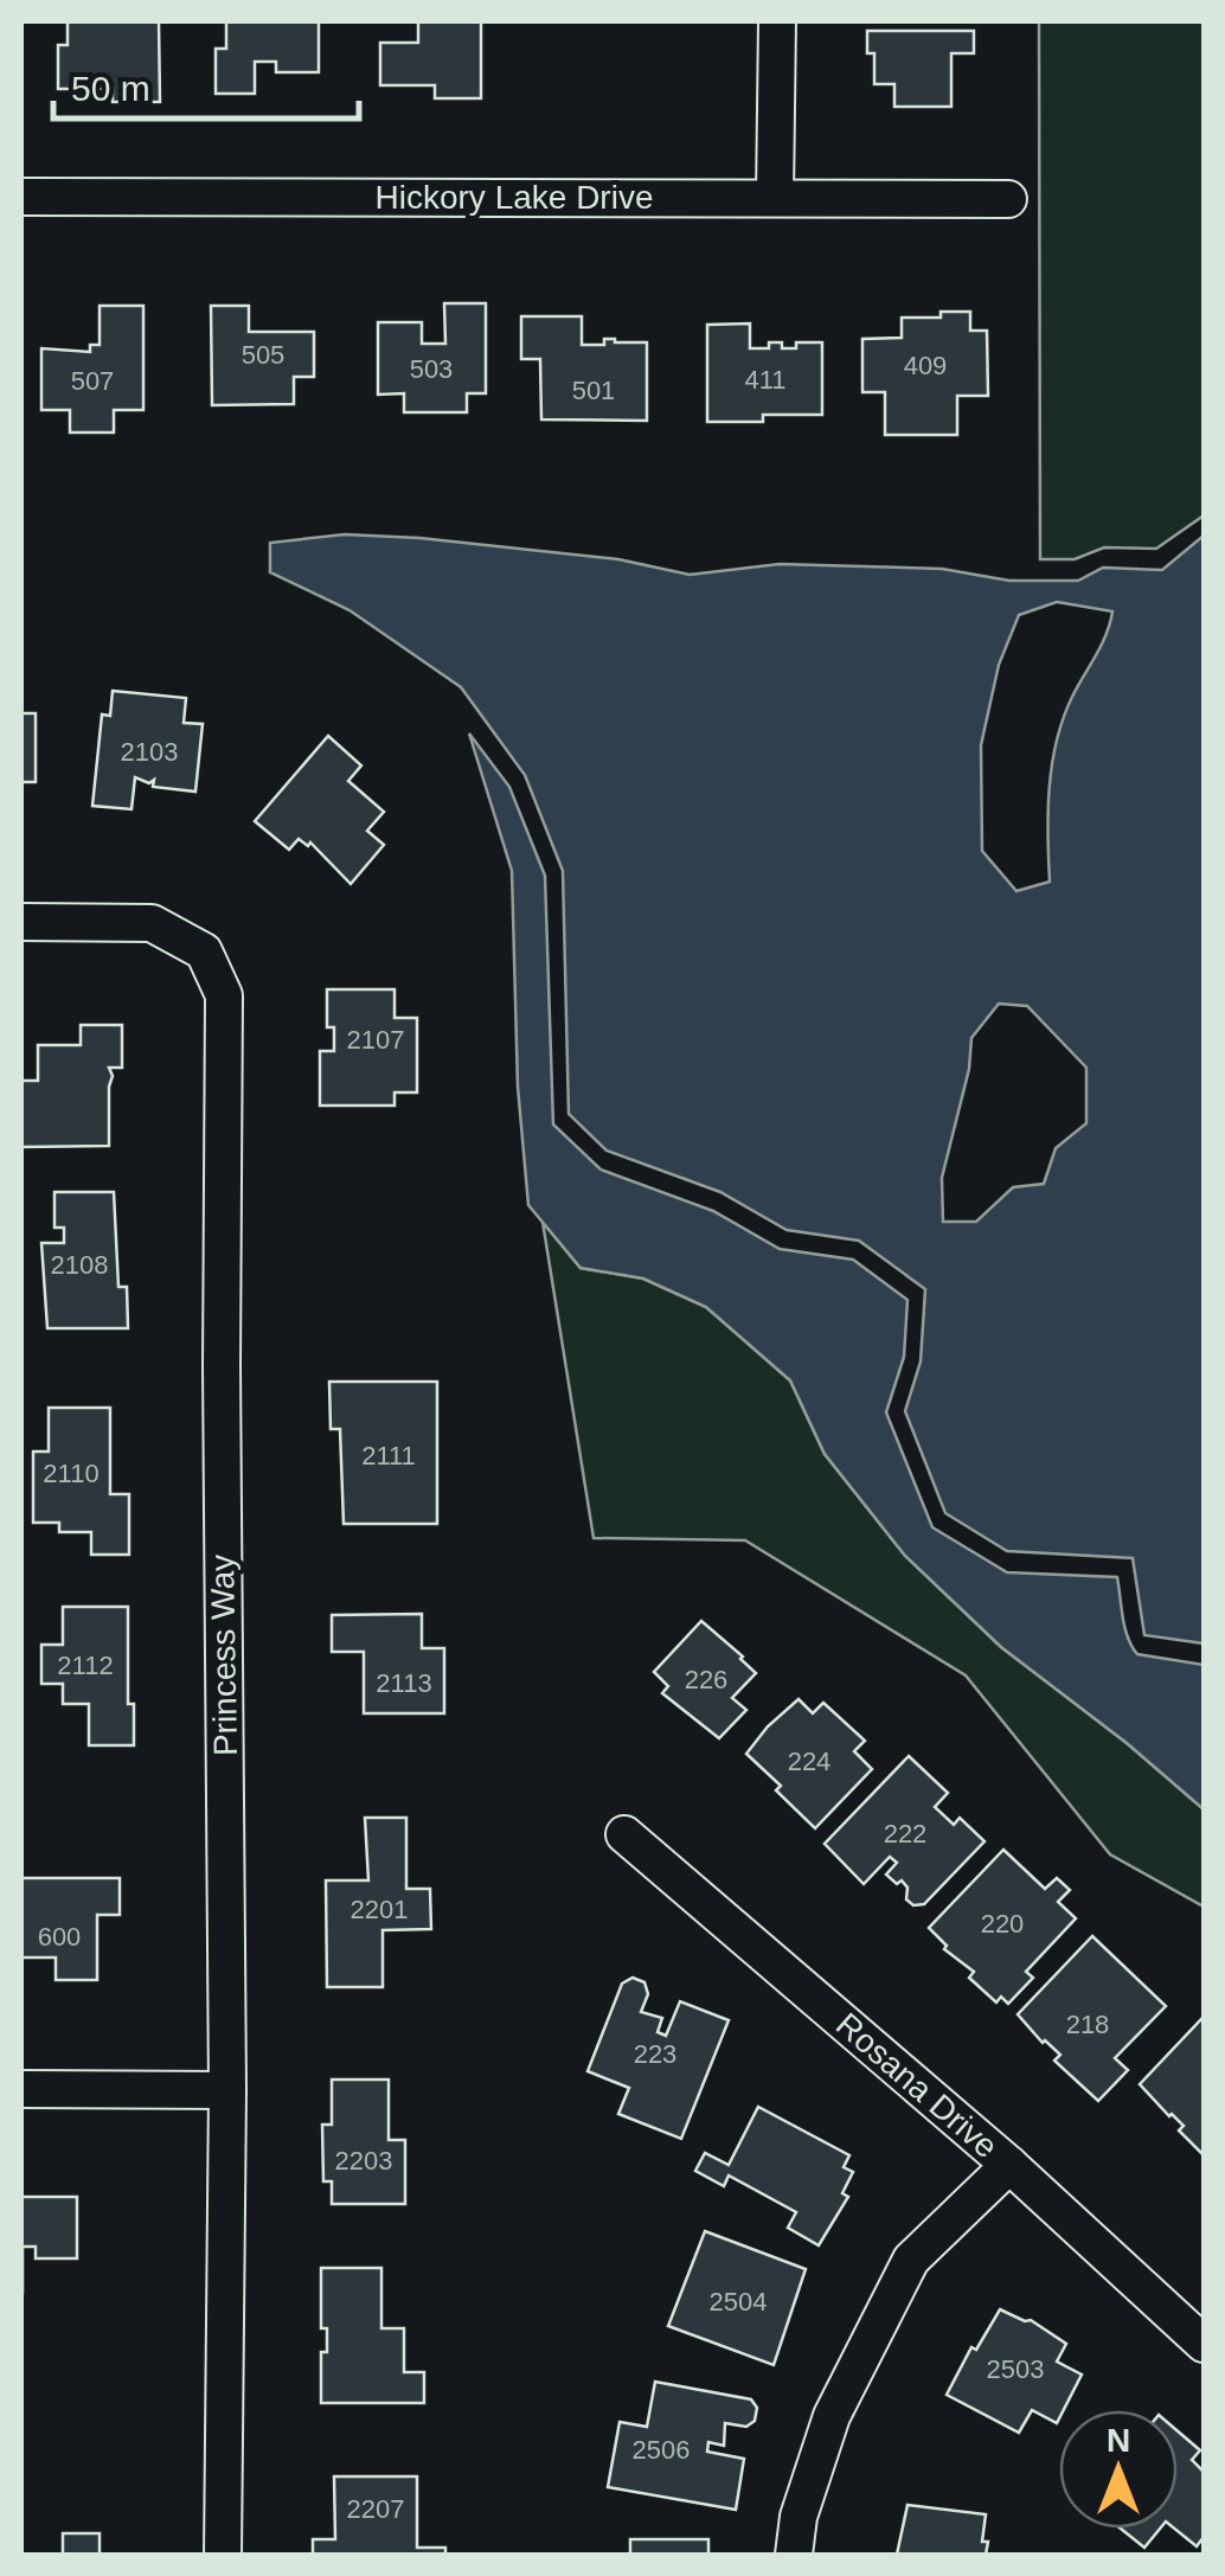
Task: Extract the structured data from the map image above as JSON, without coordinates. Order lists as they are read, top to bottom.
{
  "streets": {
    "street": ["Hickory Lake Drive", "Princess Way", "Rosana Drive"]
  },
  "house_numbers": [
    "505",
    "409",
    "503",
    "411",
    "507",
    "501",
    "2103",
    "2107",
    "2108",
    "2111",
    "2110",
    "2112",
    "226",
    "2113",
    "224",
    "222",
    "2201",
    "220",
    "600",
    "218",
    "223",
    "2203",
    "2504",
    "2503",
    "2506",
    "2207"
  ],
  "scale_bar": "50 m",
  "north": "top"
}
